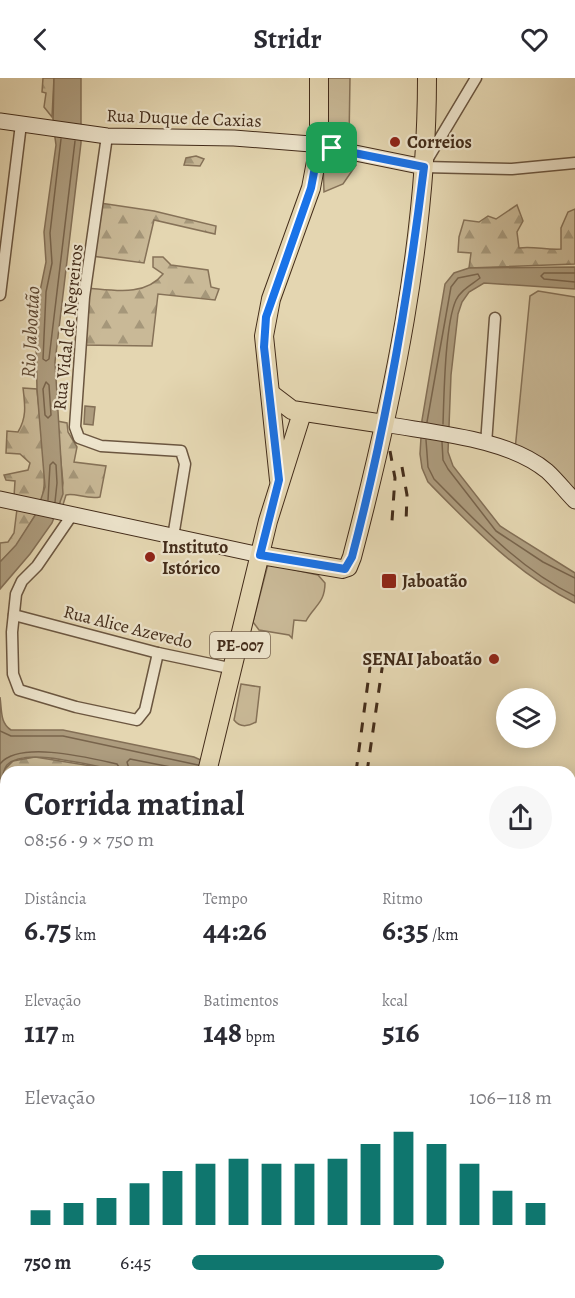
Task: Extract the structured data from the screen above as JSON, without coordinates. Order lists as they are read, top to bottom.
{
  "streets": {
    "main road": ["PE-007"],
    "street": ["Rua Duque de Caxias", "Rua Vidal de Negreiros", "Rua Alice Azevedo"]
  },
  "crossings": [
    ["Rua Duque de Caxias", "Rua Vidal de Negreiros"],
    ["Rua Alice Azevedo", "PE-007"]
  ],
  "water": ["Rio Jaboatão"],
  "places": {
    "other": ["Correios", "Instituto Istórico", "SENAI Jaboatão"],
    "transit": ["Jaboatão"]
  },
  "page": {
    "header": "Stridr",
    "heading": ["Corrida matinal", "08:56 · 9 × 750 m"],
    "stats": [
      ["Distância", "6.75 km"],
      ["Tempo", "44:26"],
      ["Ritmo", "6:35 /km"],
      ["Elevação", "117 m"],
      ["Batimentos", "148 bpm"],
      ["kcal", "516"]
    ],
    "chart": ["Elevação", "106–118 m"],
    "list": [
      {
        "name": "750 m",
        "note": "6:45"
      }
    ]
  }
}
